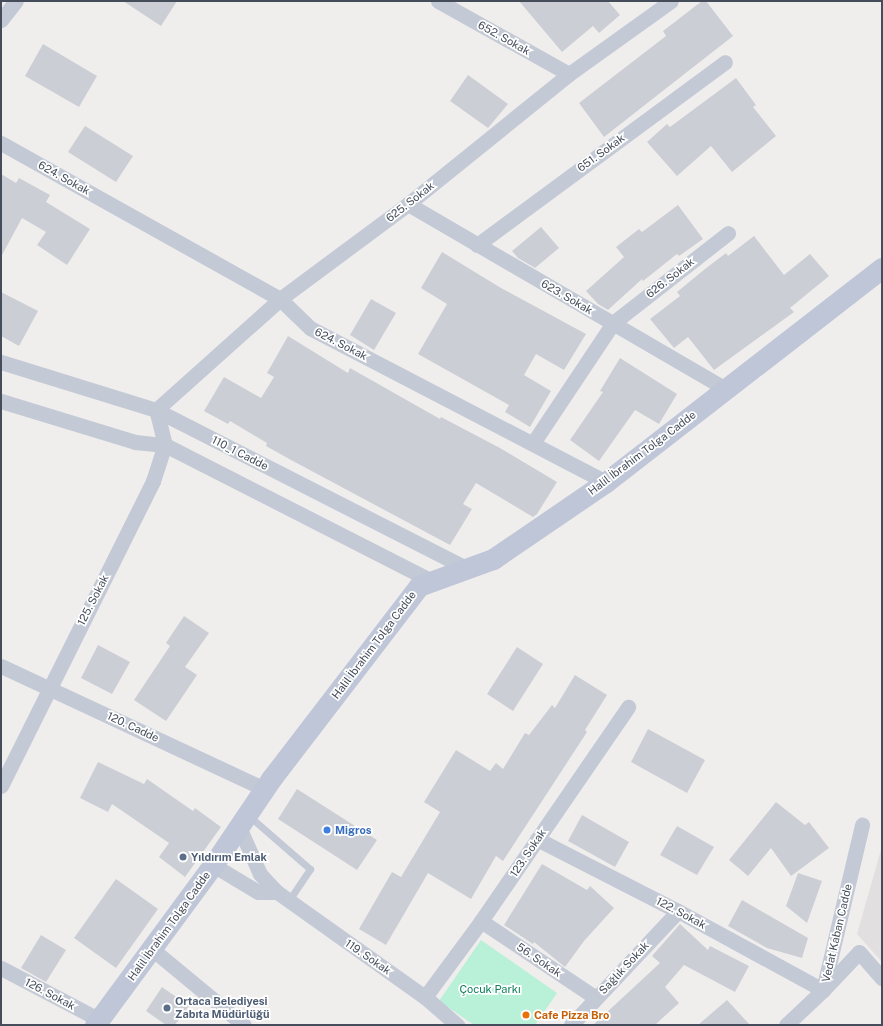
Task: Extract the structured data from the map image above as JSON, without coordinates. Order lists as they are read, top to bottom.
{
  "streets": {
    "street": [
      "652. Sokak",
      "651. Sokak",
      "624. Sokak",
      "625. Sokak",
      "626. Sokak",
      "623. Sokak",
      "110_1 Cadde",
      "Halil İbrahim Tolga Cadde",
      "125. Sokak",
      "120. Cadde",
      "123. Sokak",
      "122. Sokak",
      "Vedat Kaban Cadde",
      "119. Sokak",
      "56. Sokak",
      "Sağlık Sokak",
      "126. Sokak"
    ]
  },
  "crossings": [
    ["652. Sokak", "625. Sokak"],
    ["651. Sokak", "623. Sokak"],
    ["624. Sokak", "625. Sokak"],
    ["624. Sokak", "626. Sokak"],
    ["624. Sokak", "Halil İbrahim Tolga Cadde"],
    ["625. Sokak", "623. Sokak"],
    ["625. Sokak", "110_1 Cadde"],
    ["626. Sokak", "623. Sokak"],
    ["623. Sokak", "Halil İbrahim Tolga Cadde"],
    ["110_1 Cadde", "Halil İbrahim Tolga Cadde"],
    ["Halil İbrahim Tolga Cadde", "120. Cadde"],
    ["Halil İbrahim Tolga Cadde", "119. Sokak"],
    ["Halil İbrahim Tolga Cadde", "126. Sokak"],
    ["125. Sokak", "120. Cadde"],
    ["123. Sokak", "122. Sokak"],
    ["123. Sokak", "119. Sokak"],
    ["123. Sokak", "56. Sokak"],
    ["122. Sokak", "Vedat Kaban Cadde"],
    ["122. Sokak", "Sağlık Sokak"],
    ["56. Sokak", "Sağlık Sokak"]
  ],
  "parks": ["Çocuk Parkı"],
  "places": [
    "Migros",
    "Yıldırım Emlak",
    "Ortaca Belediyesi Zabıta Müdürlüğü",
    "Cafe Pizza Bro"
  ]
}
